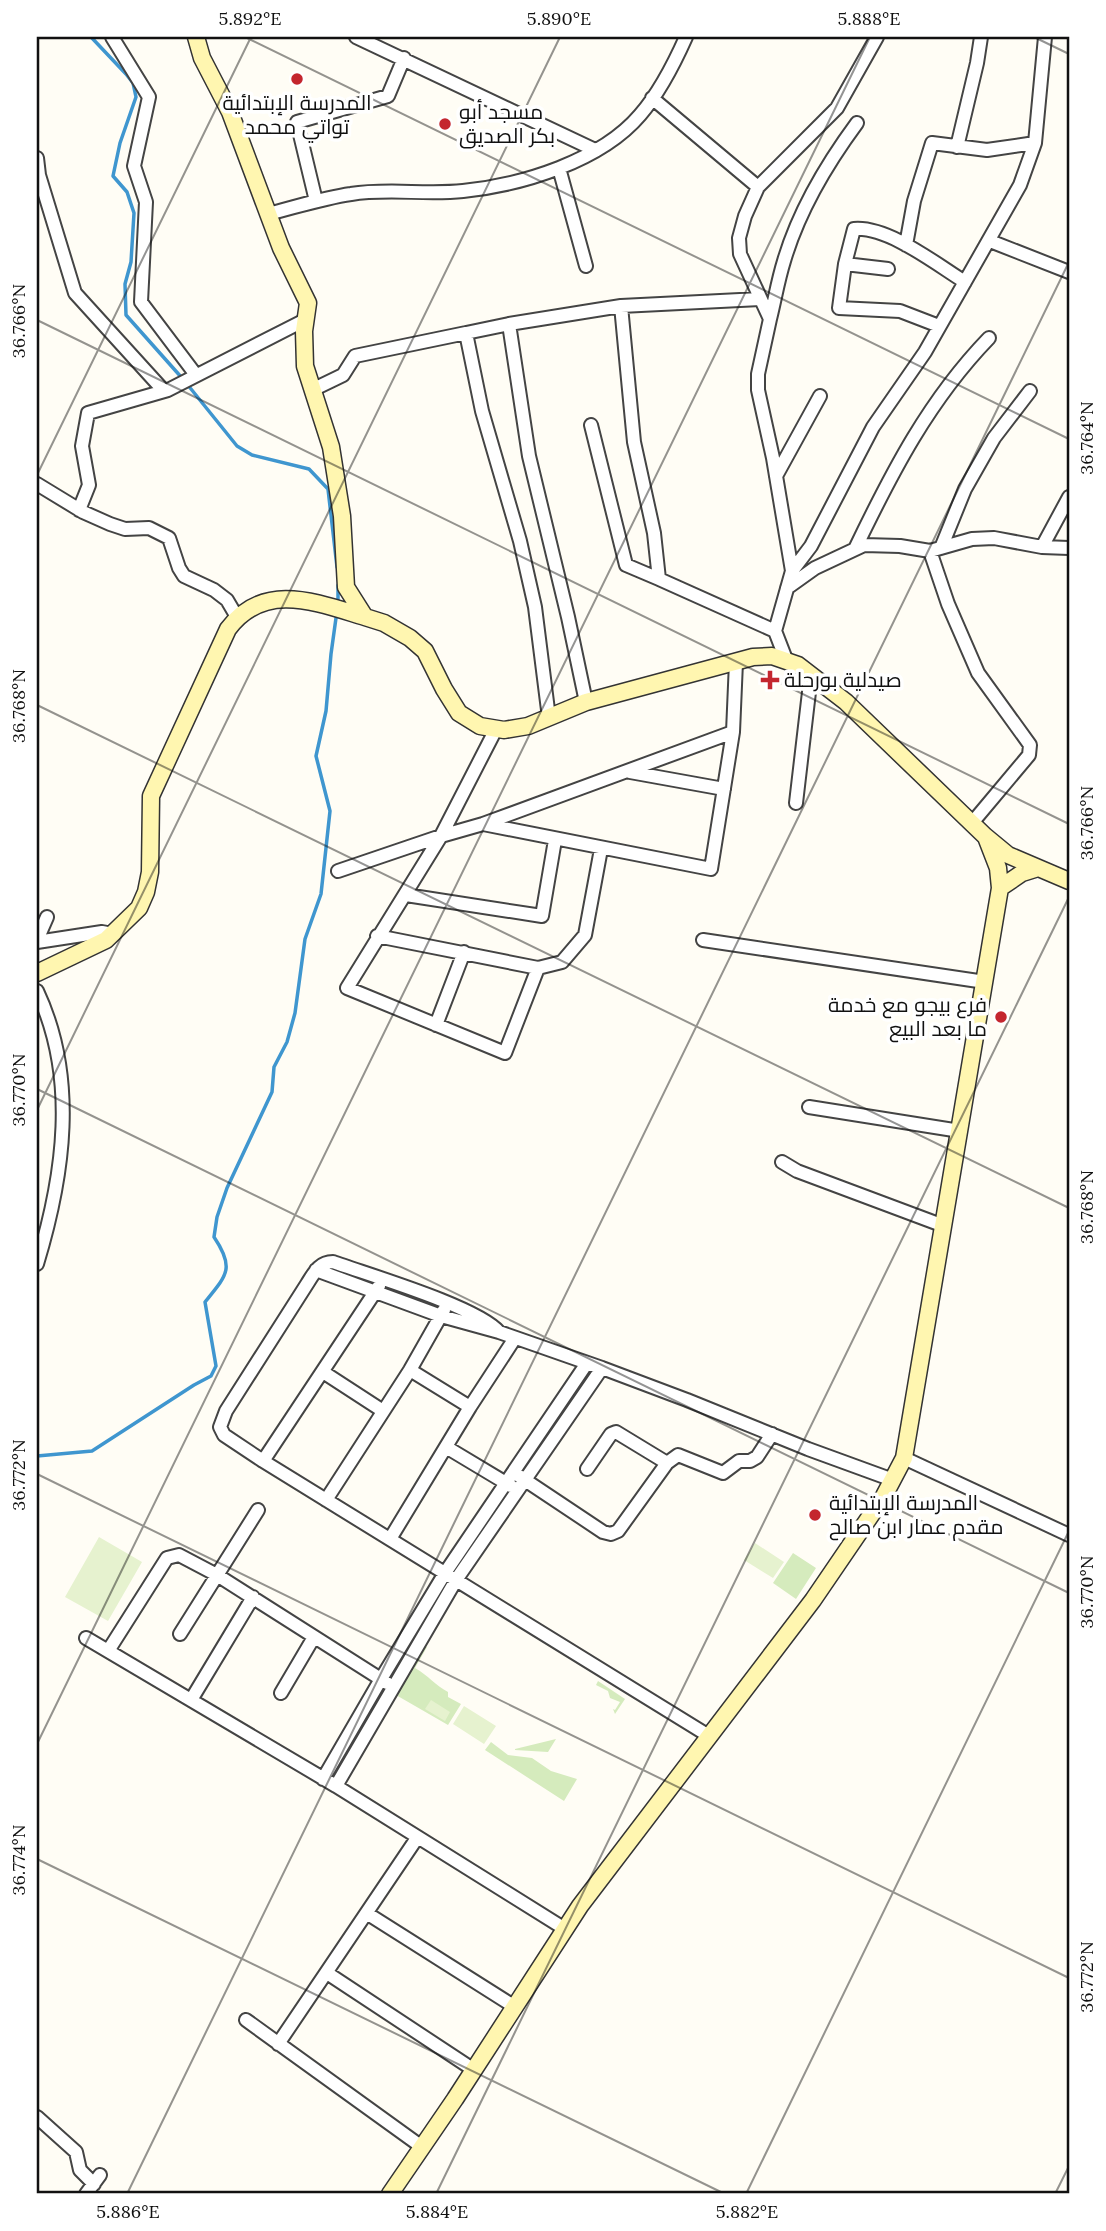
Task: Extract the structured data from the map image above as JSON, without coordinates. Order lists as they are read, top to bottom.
{
  "places": {
    "other": [
      "المدرسة الإبتدائية تواتي محمد",
      "مسجد أبو بكر الصديق",
      "فرع بيجو مع خدمة ما بعد البيع",
      "المدرسة الإبتدائية مقدم عمار ابن صالح"
    ],
    "health": ["صيدلية بورحلة"]
  },
  "coordinates": [
    "5.892°E",
    "5.890°E",
    "5.888°E",
    "36.766°N",
    "36.764°N",
    "36.768°N",
    "36.770°N",
    "36.772°N",
    "36.774°N",
    "5.886°E",
    "5.884°E",
    "5.882°E"
  ]
}
